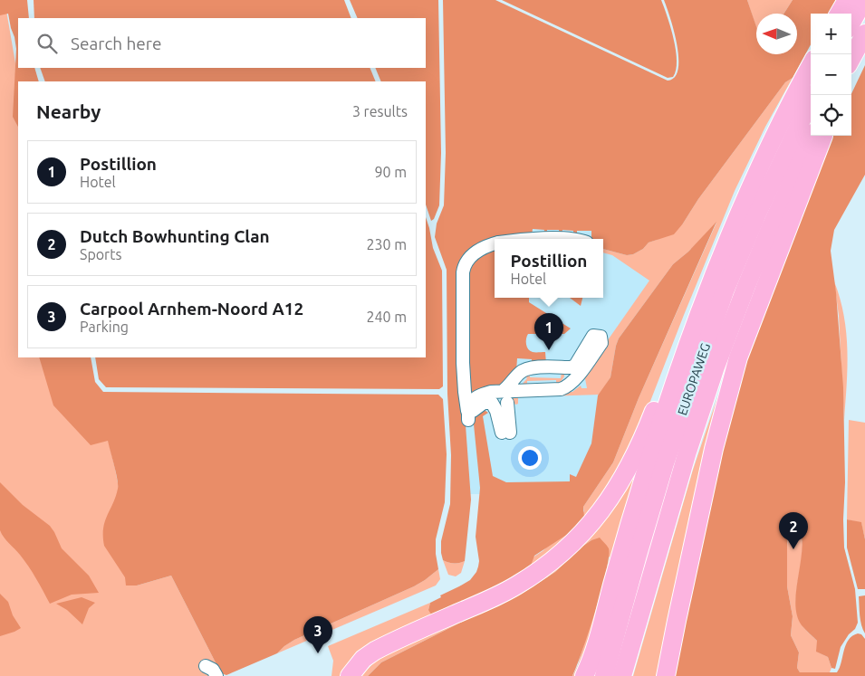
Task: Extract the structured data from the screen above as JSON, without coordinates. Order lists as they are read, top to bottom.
{
  "streets": {
    "highway": ["EUROPAWEG"]
  },
  "north": "left",
  "page": {
    "map_buttons": ["+", "−"],
    "search": "Search here",
    "heading": ["Nearby", "3 results"],
    "list": [
      {
        "mark": "1",
        "name": "Postillion",
        "note": "Hotel",
        "value": "90 m"
      },
      {
        "mark": "2",
        "name": "Dutch Bowhunting Clan",
        "note": "Sports",
        "value": "230 m"
      },
      {
        "mark": "3",
        "name": "Carpool Arnhem-Noord A12",
        "note": "Parking",
        "value": "240 m"
      }
    ],
    "popup": ["Postillion", "Hotel"],
    "pins": ["1", "2", "3"]
  }
}
